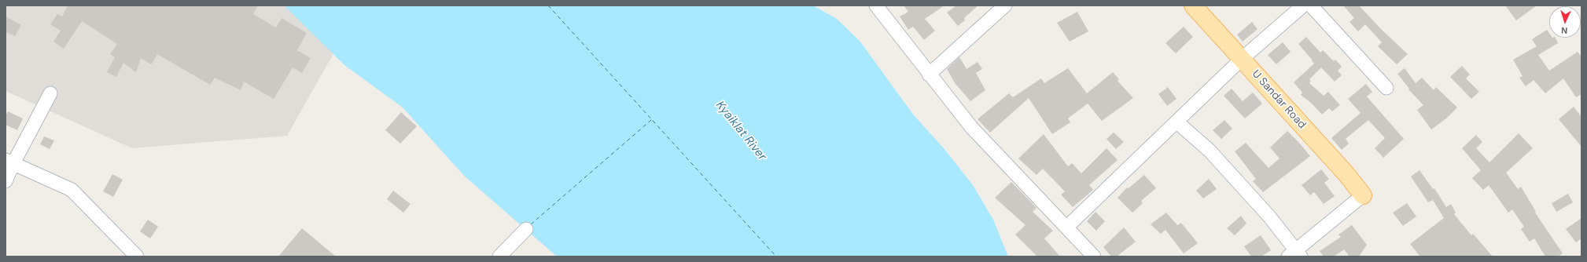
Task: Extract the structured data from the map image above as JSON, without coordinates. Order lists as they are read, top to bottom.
{
  "streets": {
    "main road": ["U Sandar Road"]
  },
  "water": ["Kyaiklat River"],
  "north": "bottom"
}
